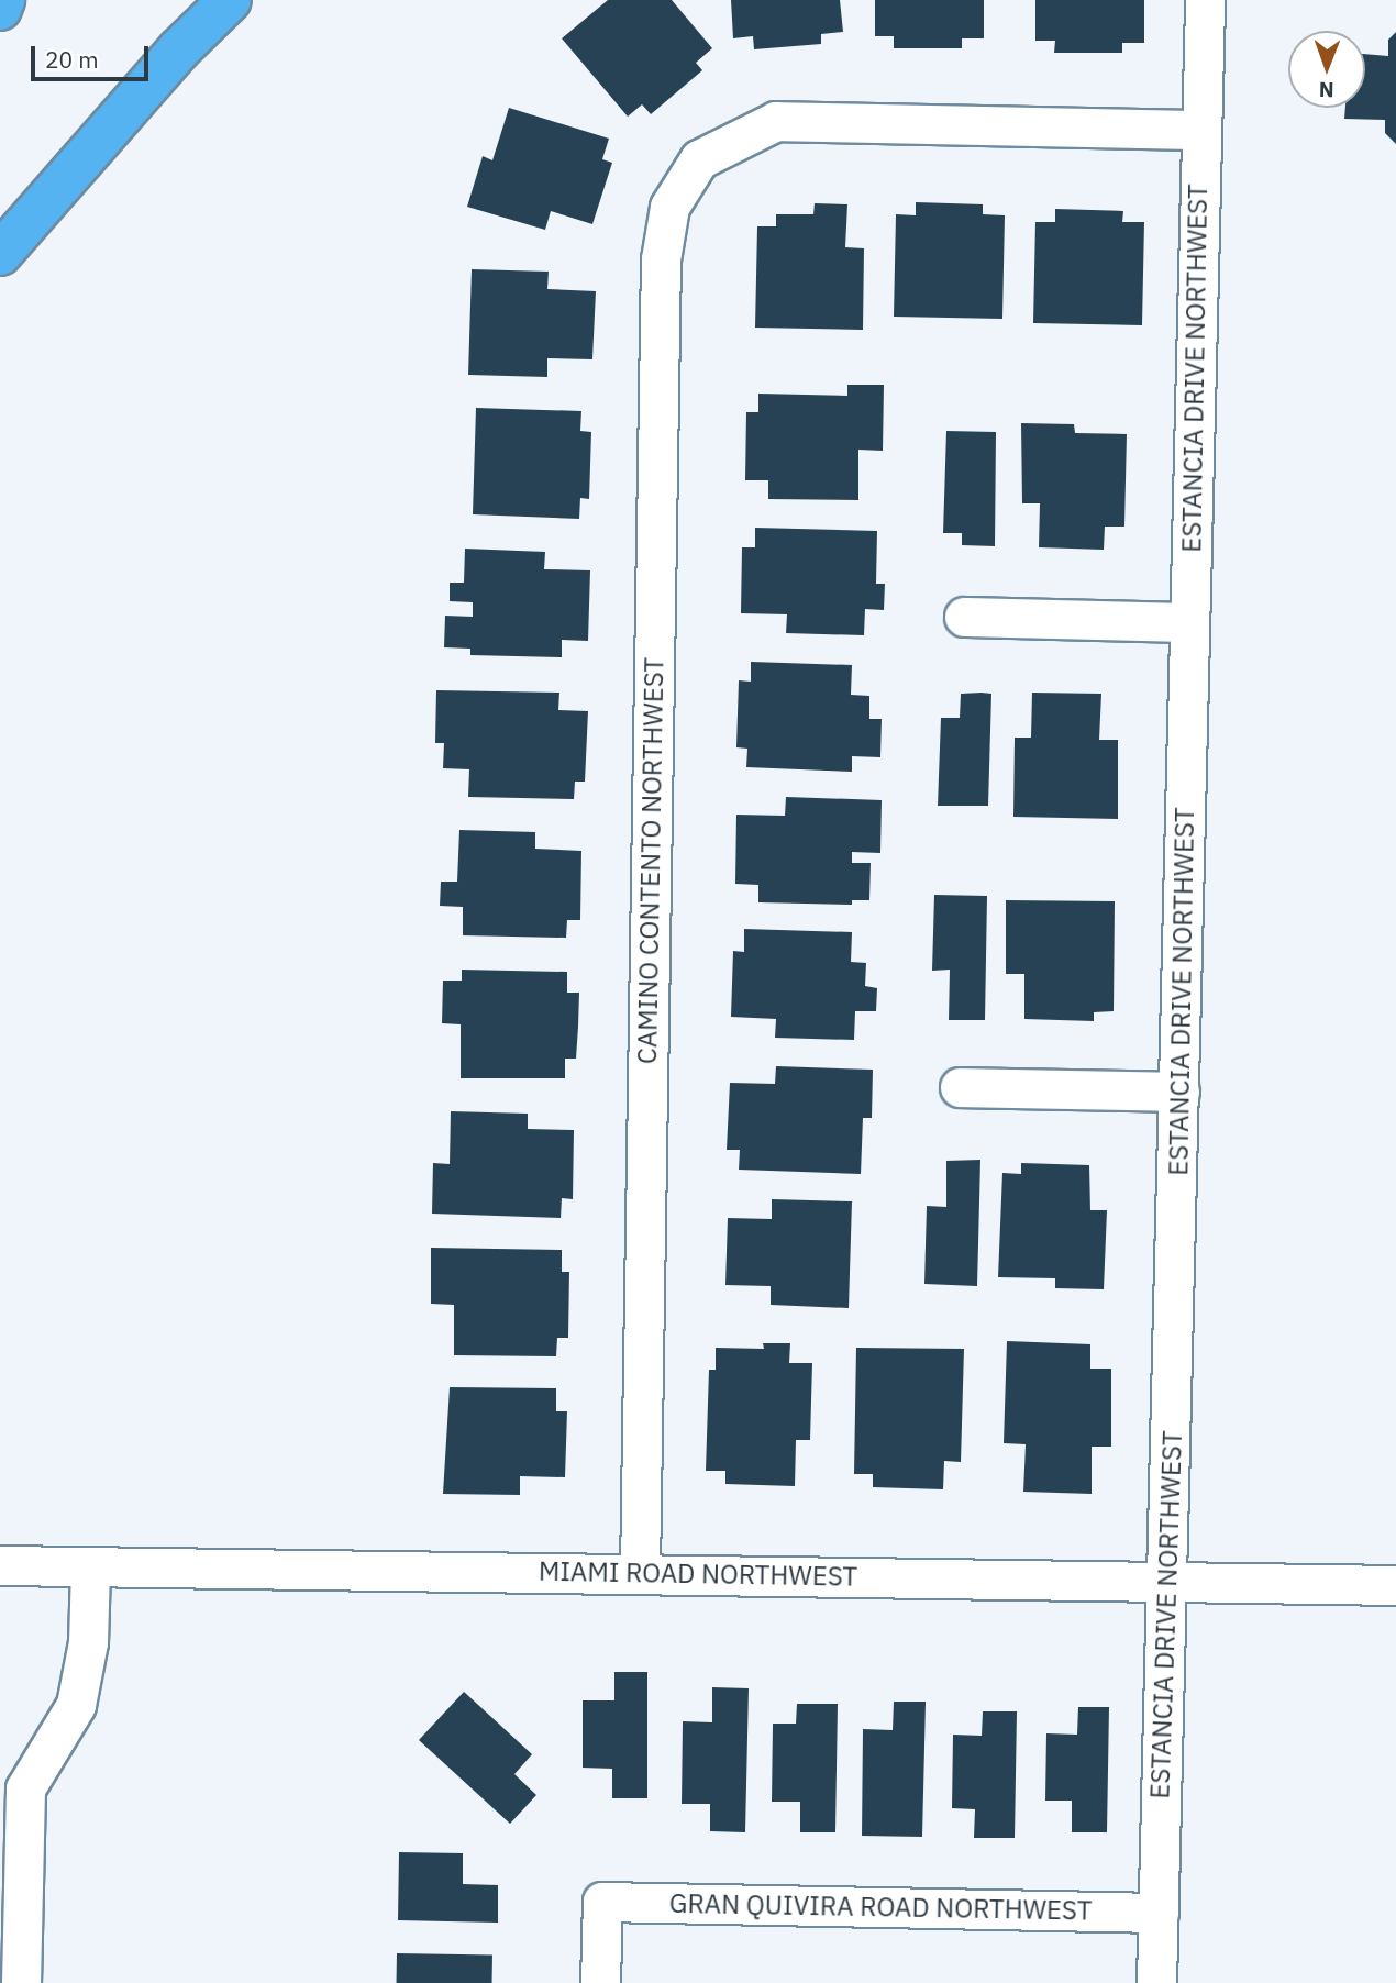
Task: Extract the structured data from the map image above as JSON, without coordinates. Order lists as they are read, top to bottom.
{
  "streets": {
    "street": [
      "ESTANCIA DRIVE NORTHWEST",
      "CAMINO CONTENTO NORTHWEST",
      "MIAMI ROAD NORTHWEST",
      "GRAN QUIVIRA ROAD NORTHWEST"
    ]
  },
  "crossings": [
    ["ESTANCIA DRIVE NORTHWEST", "CAMINO CONTENTO NORTHWEST"],
    ["ESTANCIA DRIVE NORTHWEST", "MIAMI ROAD NORTHWEST"],
    ["ESTANCIA DRIVE NORTHWEST", "GRAN QUIVIRA ROAD NORTHWEST"],
    ["CAMINO CONTENTO NORTHWEST", "MIAMI ROAD NORTHWEST"]
  ],
  "scale_bar": "20 m",
  "north": "bottom"
}
